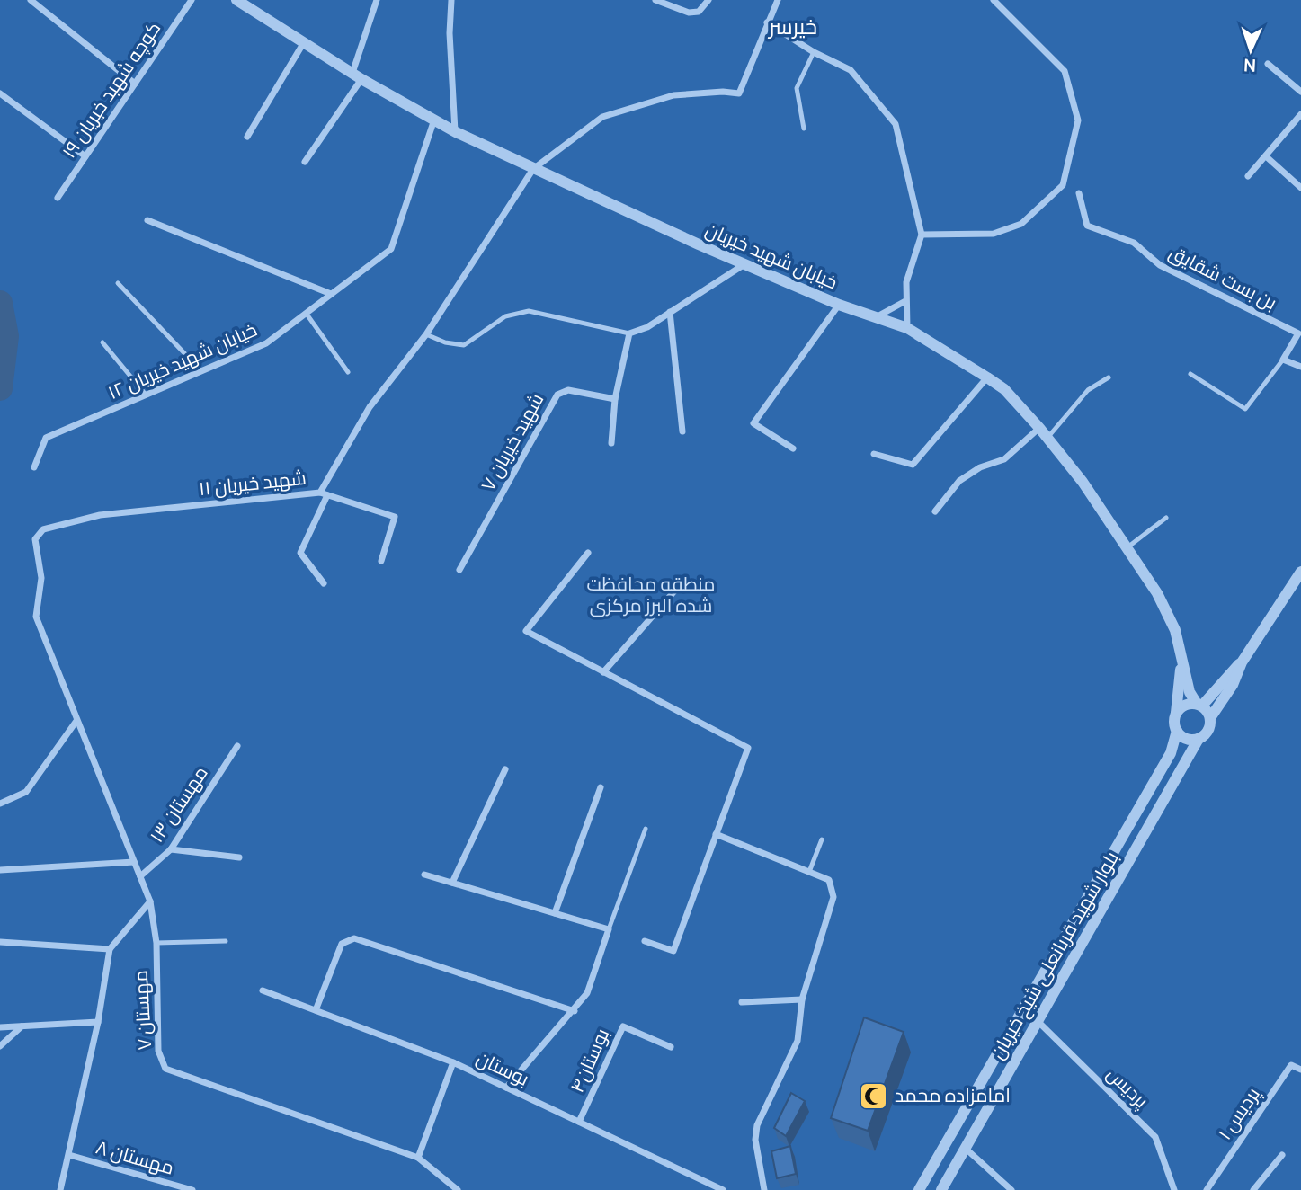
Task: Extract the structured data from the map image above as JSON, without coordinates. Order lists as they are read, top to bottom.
{
  "streets": {
    "street": [
      "کوچه شهید خیریان ۱۹",
      "خیابان شهید خیریان",
      "بن بست شقایق",
      "خیابان شهید خیریان ۱۲",
      "شهید خیریان ۷",
      "شهید خیریان ۱۱",
      "مهستان ۱۳",
      "بلوار شهید قربانعلی شیخ خیریان",
      "مهستان ۷",
      "بوستان۴",
      "بوستان",
      "پردیس",
      "پردیس ۱",
      "مهستان ۸"
    ]
  },
  "crossings": [
    ["خیابان شهید خیریان", "خیابان شهید خیریان ۱۲"],
    ["خیابان شهید خیریان", "شهید خیریان ۱۱"],
    ["خیابان شهید خیریان", "بلوار شهید قربانعلی شیخ خیریان"],
    ["شهید خیریان ۱۱", "مهستان ۷"],
    ["مهستان ۱۳", "مهستان ۷"],
    ["بلوار شهید قربانعلی شیخ خیریان", "پردیس"],
    ["بوستان۴", "بوستان"]
  ],
  "districts": ["خیرسر"],
  "parks": ["منطقه محافظت شده البرز مرکزی"],
  "places": {
    "mosque": ["امامزاده محمد"]
  },
  "north": "bottom"
}
